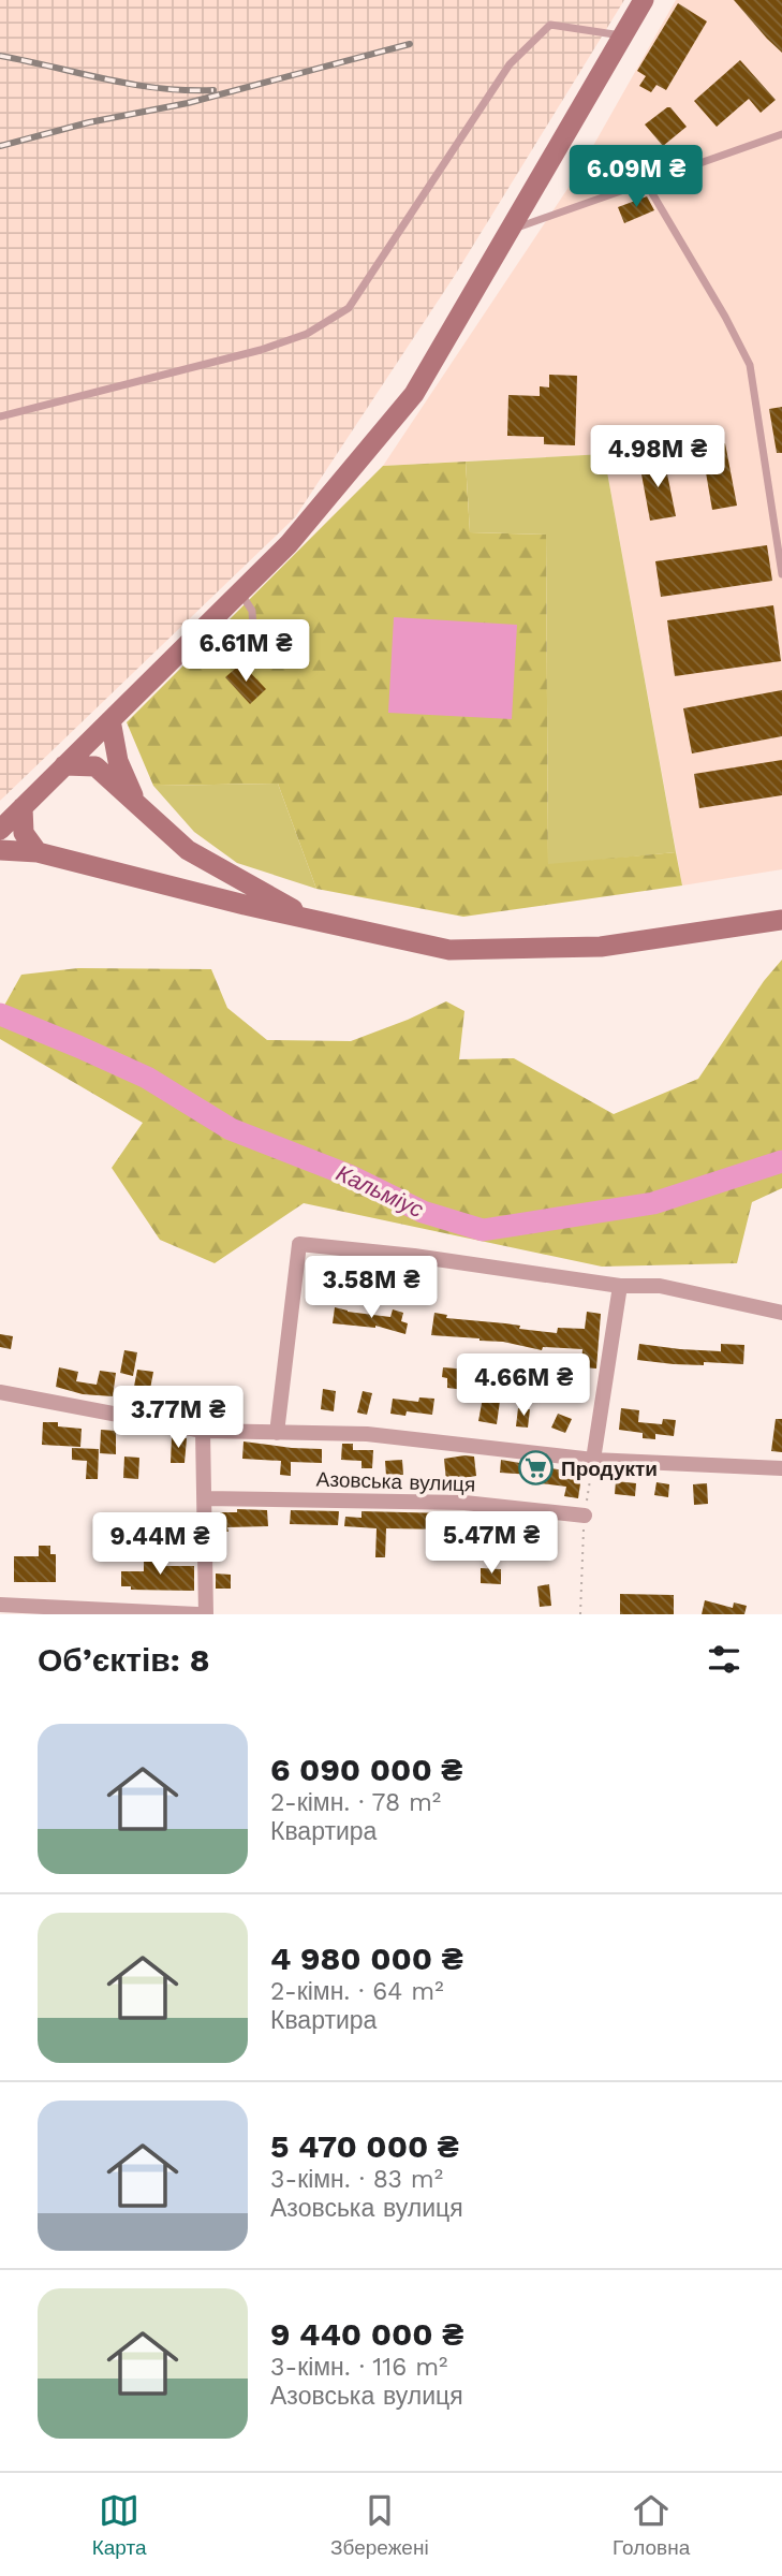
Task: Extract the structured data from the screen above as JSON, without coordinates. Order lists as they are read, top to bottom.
{
  "streets": {
    "street": ["Азовська вулиця"]
  },
  "water": ["Кальміус"],
  "places": {
    "supermarket": ["Продукти"]
  },
  "page": {
    "price": [
      "6.09M ₴",
      "4.98M ₴",
      "6.61M ₴",
      "3.58M ₴",
      "4.66M ₴",
      "3.77M ₴",
      "5.47M ₴",
      "9.44M ₴"
    ],
    "heading": "Об’єктів: 8",
    "list": [
      {
        "name": "6 090 000 ₴",
        "note": "2-кімн. · 78 m² · Квартира"
      },
      {
        "name": "4 980 000 ₴",
        "note": "2-кімн. · 64 m² · Квартира"
      },
      {
        "name": "5 470 000 ₴",
        "note": "3-кімн. · 83 m² · Азовська вулиця"
      },
      {
        "name": "9 440 000 ₴",
        "note": "3-кімн. · 116 m² · Азовська вулиця"
      }
    ],
    "tabs": ["Карта", "Збережені", "Головна"]
  }
}
